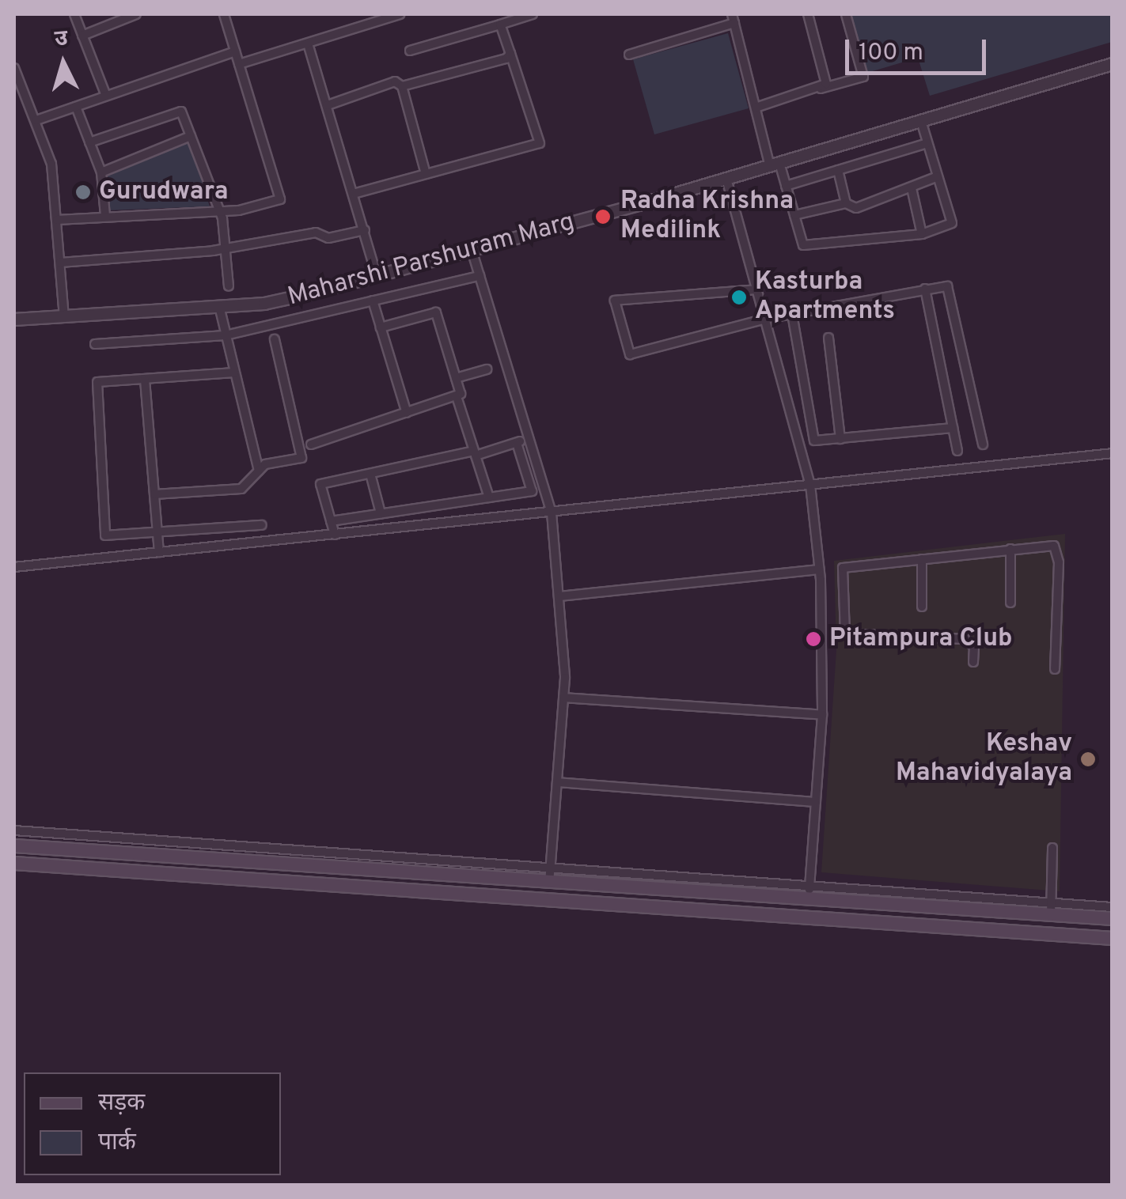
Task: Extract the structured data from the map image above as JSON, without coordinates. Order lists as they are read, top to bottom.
{
  "streets": {
    "street": ["Maharshi Parshuram Marg"]
  },
  "places": [
    "Gurudwara",
    "Radha Krishna Medilink",
    "Kasturba Apartments",
    "Pitampura Club",
    "Keshav Mahavidyalaya"
  ],
  "legend": ["सड़क", "पार्क"],
  "scale_bar": "100 m",
  "north": "top"
}
